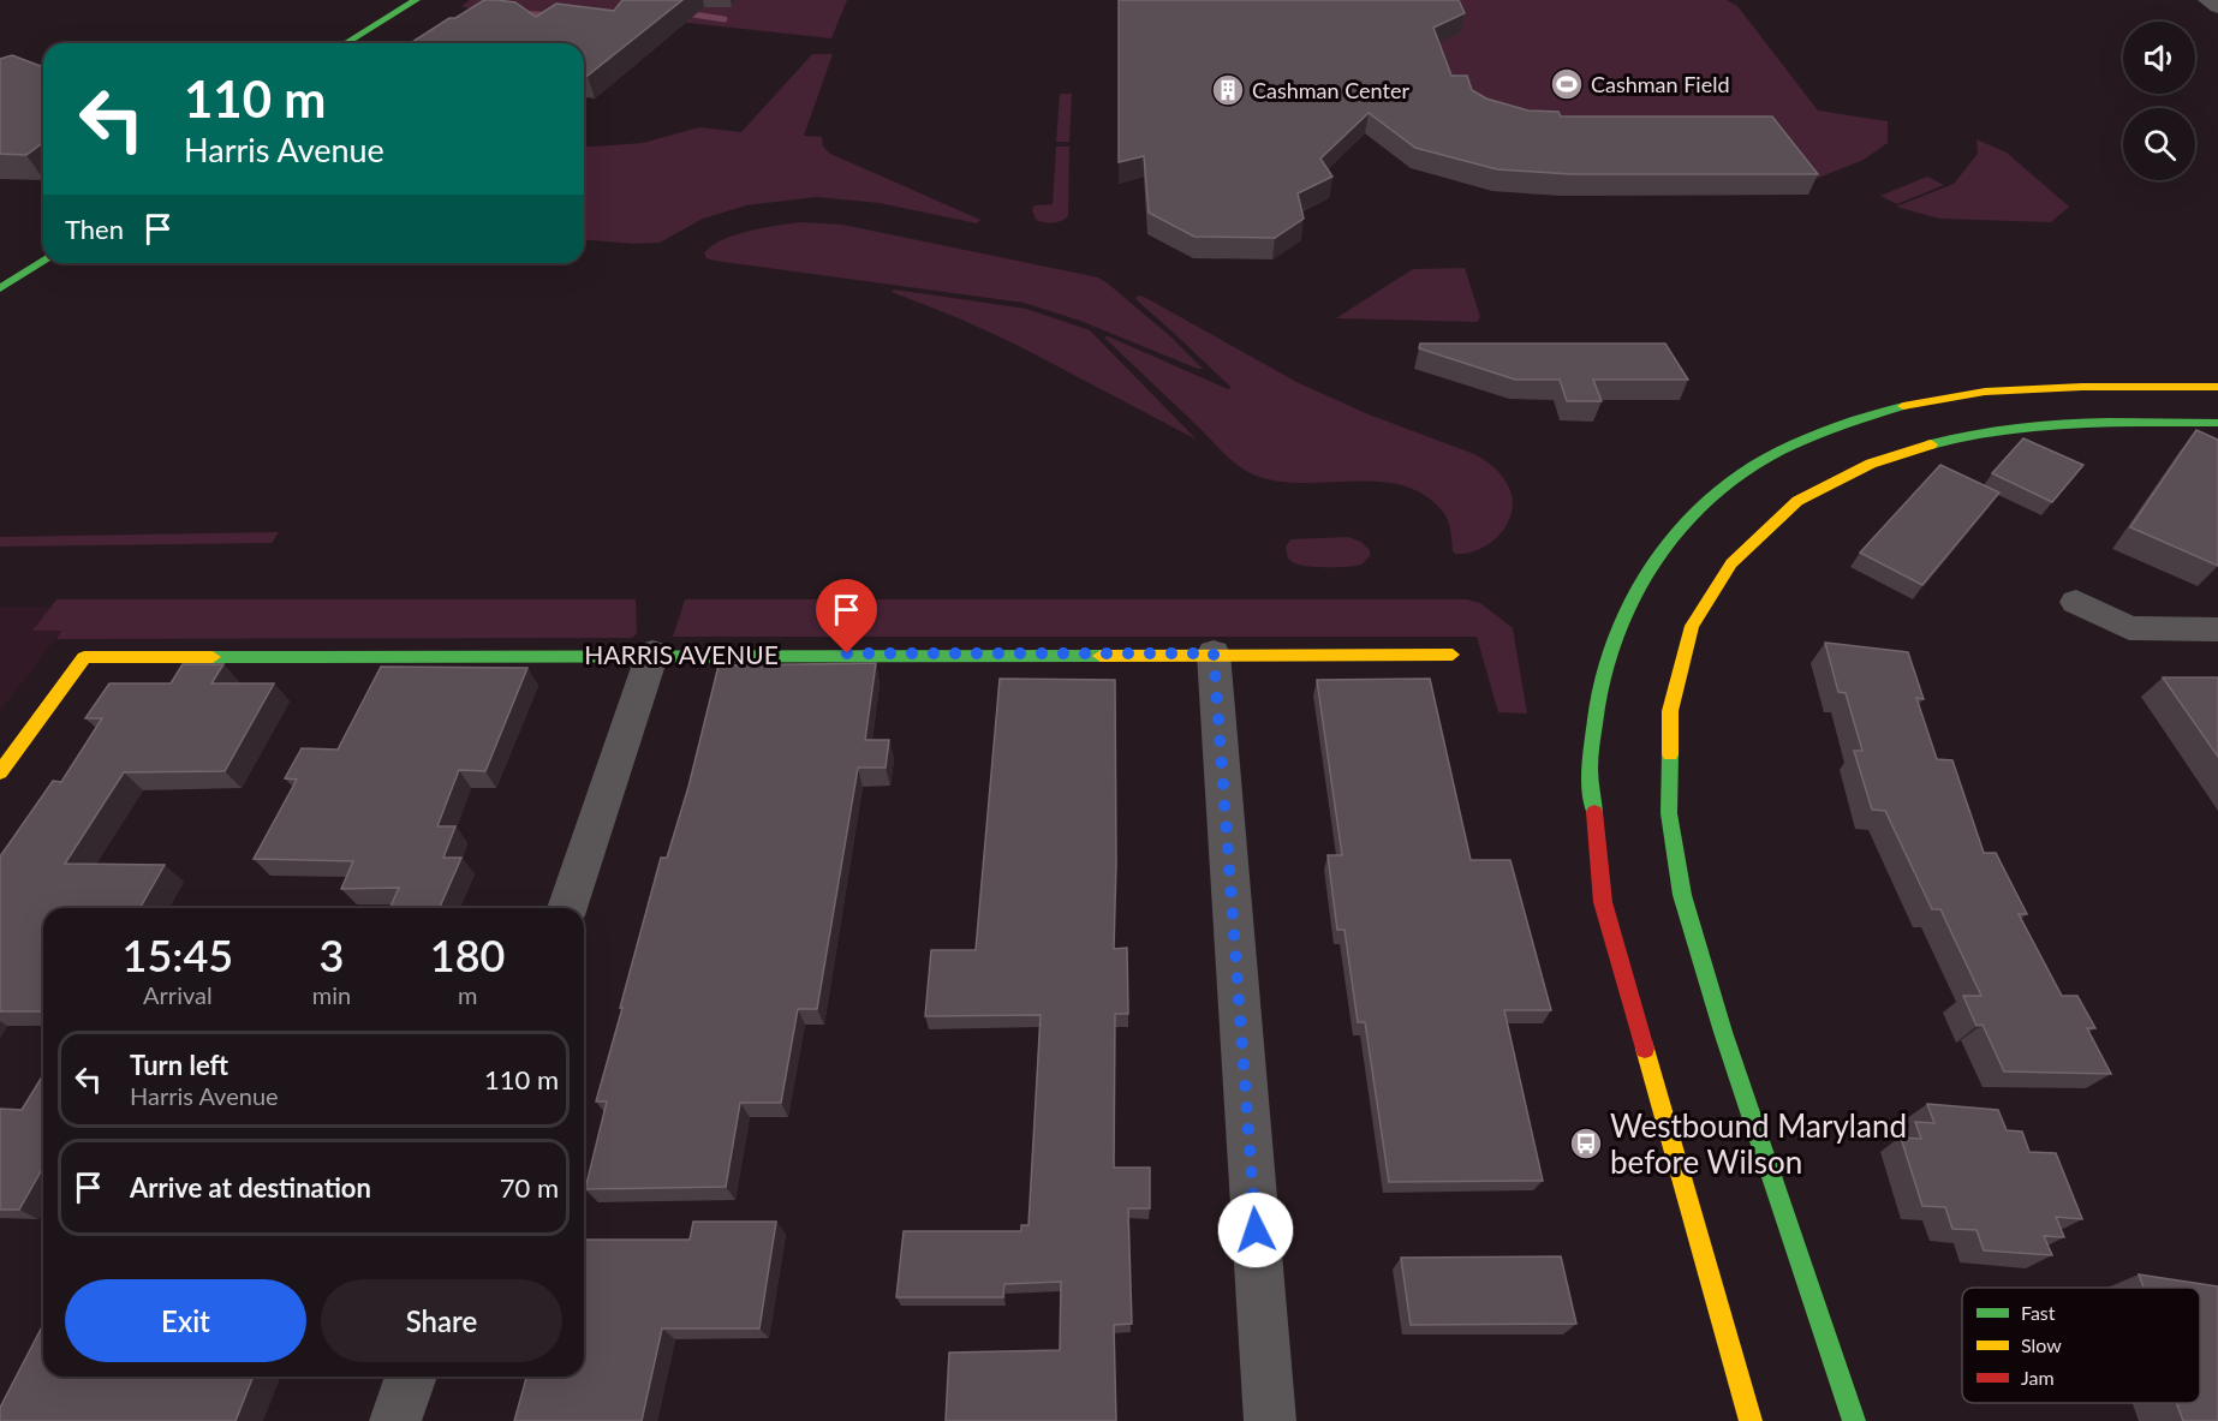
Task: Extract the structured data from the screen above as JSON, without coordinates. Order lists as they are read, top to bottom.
{
  "streets": {
    "main road": ["HARRIS AVENUE"]
  },
  "places": {
    "sports": ["Cashman Field"],
    "building": ["Cashman Center"],
    "bus stop": ["Westbound Maryland before Wilson"]
  },
  "legend": ["Fast", "Slow", "Jam"],
  "page": {
    "turn": ["110 m", "Harris Avenue"],
    "then": "Then",
    "eta": [
      "15:45",
      "Arrival",
      "3",
      "min",
      "180",
      "m"
    ],
    "list": [
      {
        "name": "Turn left",
        "note": "Harris Avenue",
        "value": "110 m"
      },
      {
        "name": "Arrive at destination",
        "value": "70 m"
      }
    ],
    "buttons": ["Exit", "Share"]
  }
}
